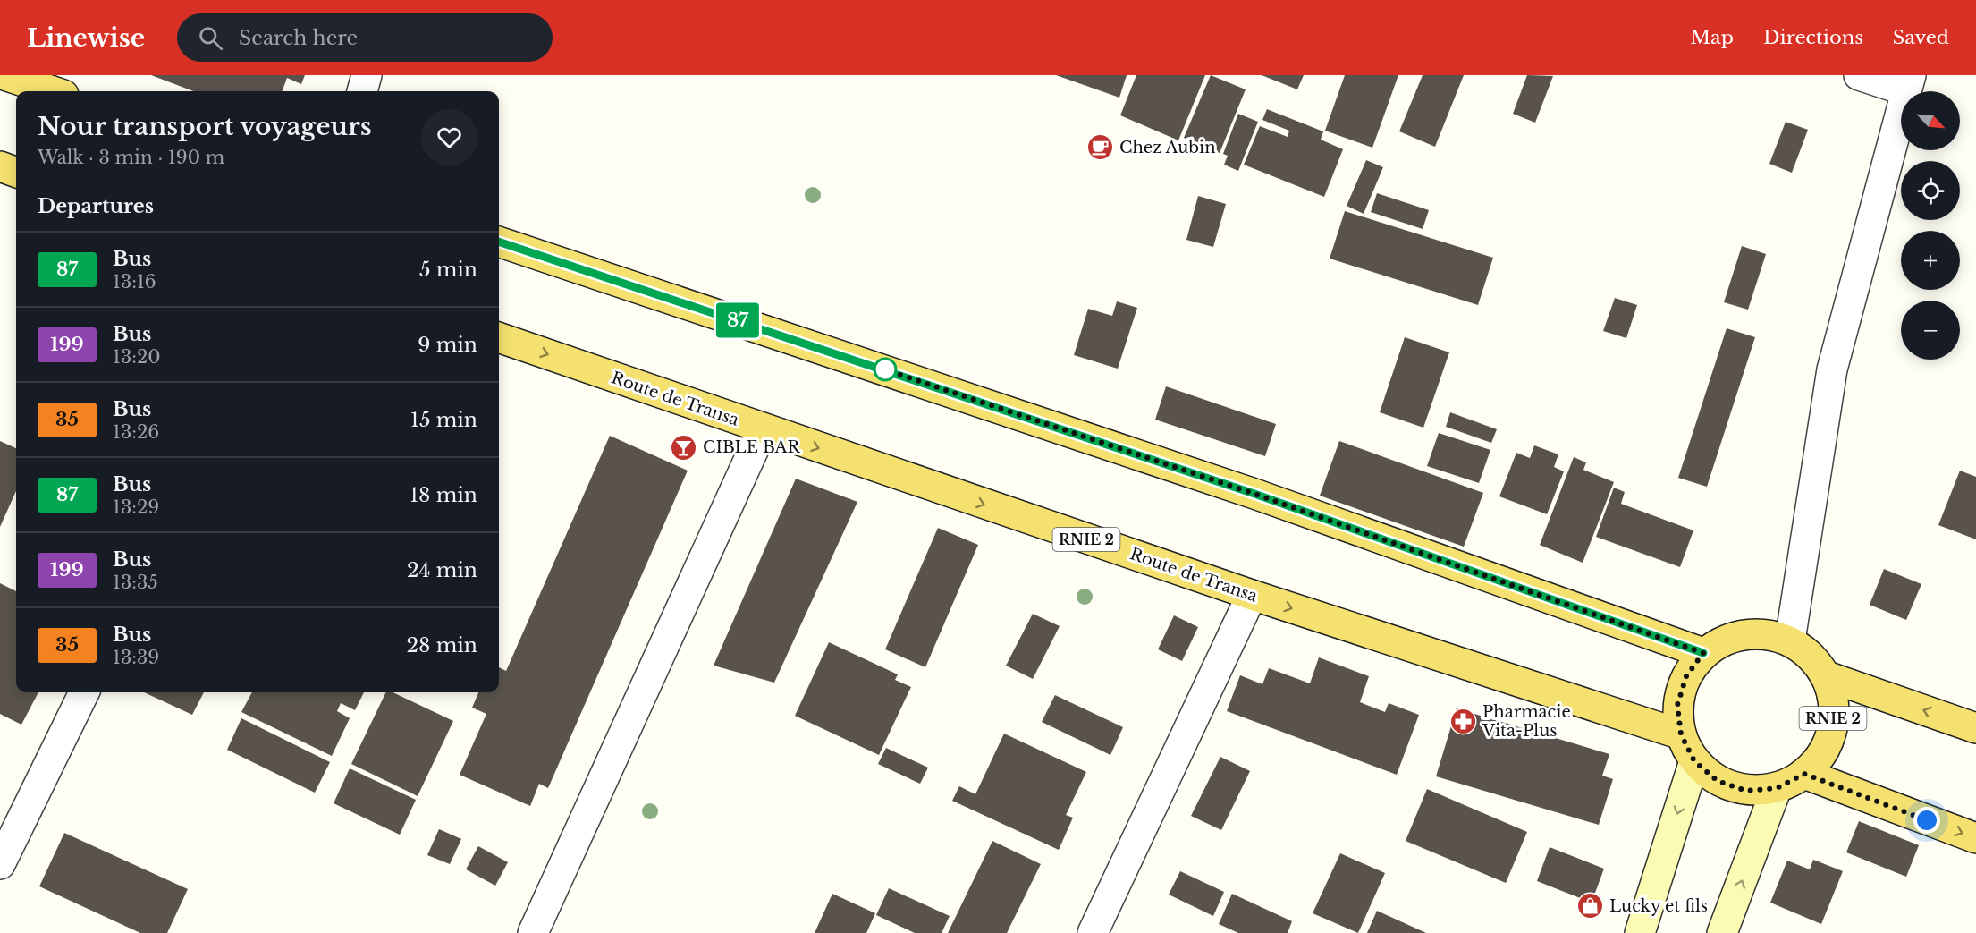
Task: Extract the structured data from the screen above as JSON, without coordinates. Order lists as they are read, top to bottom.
{
  "streets": {
    "main road": ["Route de Transa", "RNIE 2"]
  },
  "crossings": [
    ["Route de Transa", "RNIE 2"]
  ],
  "places": {
    "cafe": ["Chez Aubin"],
    "bar": ["CIBLE BAR"],
    "pharmacy": ["Pharmacie Vita-Plus"],
    "shop": ["Lucky et fils"]
  },
  "lines": ["bus line 87"],
  "north": "bottom right",
  "page": {
    "header": "Linewise",
    "search": "Search here",
    "nav": ["Map", "Directions", "Saved"],
    "on_map": "87",
    "map_buttons": ["+", "−"],
    "heading": [
      ["Nour transport voyageurs", "Walk · 3 min · 190 m"],
      "Departures"
    ],
    "list": [
      {
        "mark": "87",
        "name": "Bus",
        "note": "13:16",
        "value": "5 min"
      },
      {
        "mark": "199",
        "name": "Bus",
        "note": "13:20",
        "value": "9 min"
      },
      {
        "mark": "35",
        "name": "Bus",
        "note": "13:26",
        "value": "15 min"
      },
      {
        "mark": "87",
        "name": "Bus",
        "note": "13:29",
        "value": "18 min"
      },
      {
        "mark": "199",
        "name": "Bus",
        "note": "13:35",
        "value": "24 min"
      },
      {
        "mark": "35",
        "name": "Bus",
        "note": "13:39",
        "value": "28 min"
      }
    ]
  }
}
